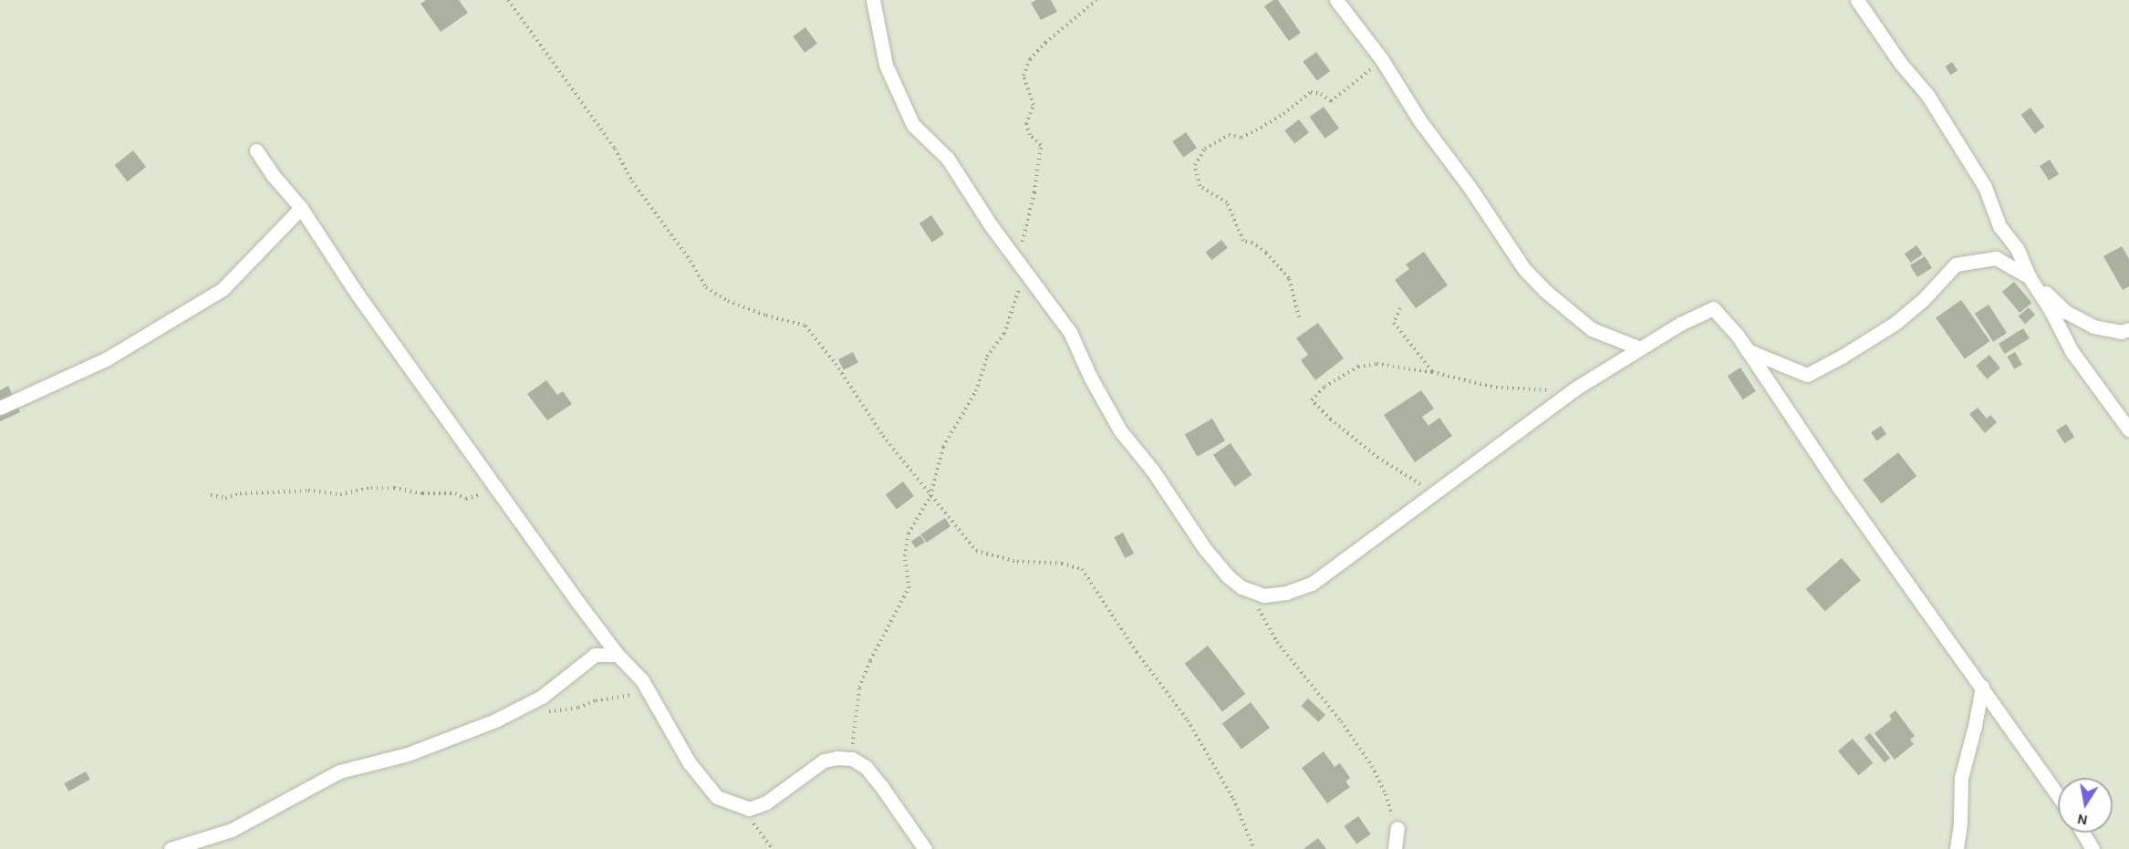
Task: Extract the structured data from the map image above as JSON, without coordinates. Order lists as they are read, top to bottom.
{
  "north": "bottom"
}
